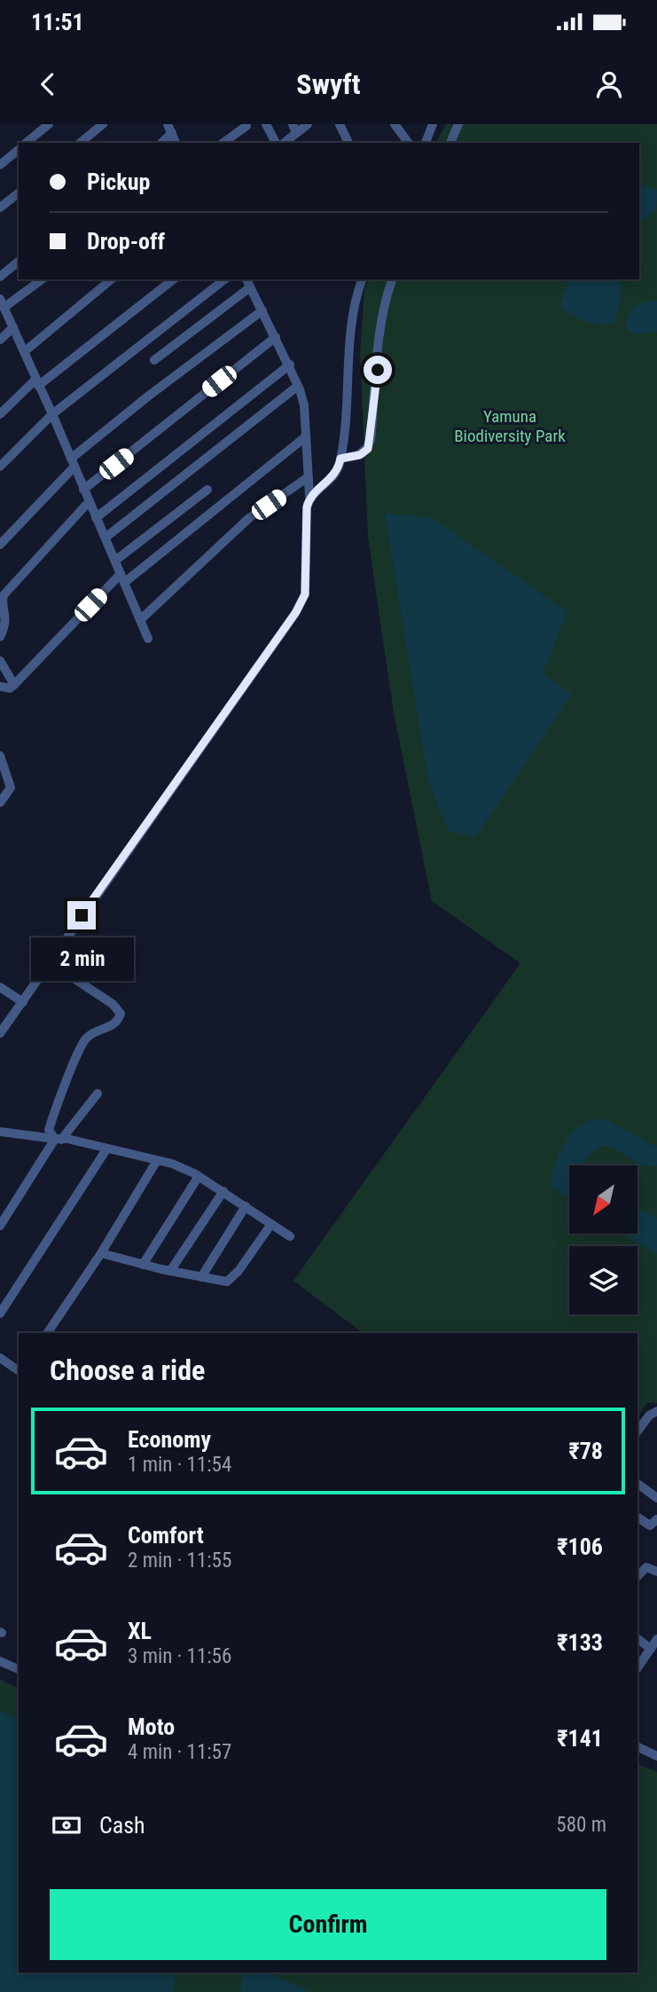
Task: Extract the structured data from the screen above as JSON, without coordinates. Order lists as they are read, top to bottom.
{
  "parks": ["Yamuna Biodiversity Park"],
  "north": "bottom left",
  "page": {
    "status": "11:51",
    "header": "Swyft",
    "banner": ["Pickup", "Drop-off"],
    "bubble": "2 min",
    "heading": "Choose a ride",
    "list": [
      {
        "name": "Economy",
        "note": "1 min · 11:54",
        "value": "₹78"
      },
      {
        "name": "Comfort",
        "note": "2 min · 11:55",
        "value": "₹106"
      },
      {
        "name": "XL",
        "note": "3 min · 11:56",
        "value": "₹133"
      },
      {
        "name": "Moto",
        "note": "4 min · 11:57",
        "value": "₹141"
      }
    ],
    "pay": ["Cash", "580 m"],
    "buttons": "Confirm"
  }
}
